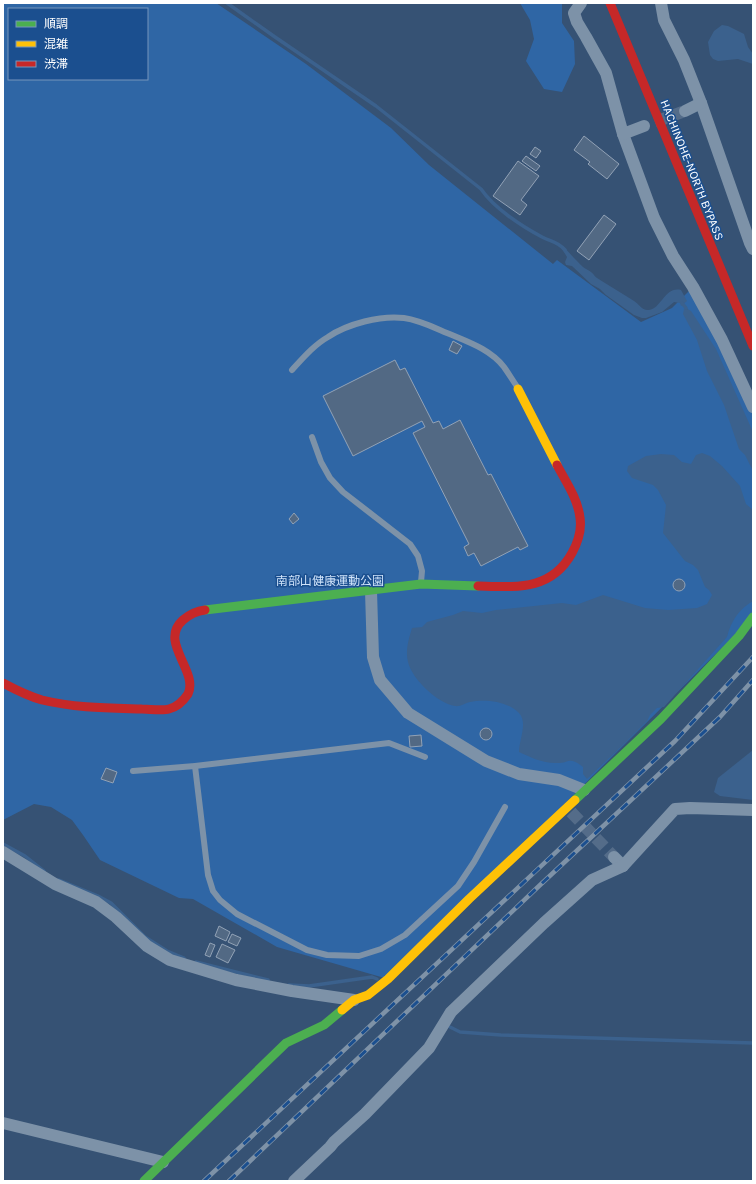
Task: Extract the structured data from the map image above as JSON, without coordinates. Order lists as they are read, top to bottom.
{
  "streets": {
    "main road": ["HACHINOHE-NORTH BYPASS"]
  },
  "parks": ["南部山健康運動公園"],
  "legend": ["順調", "混雑", "渋滞"]
}
